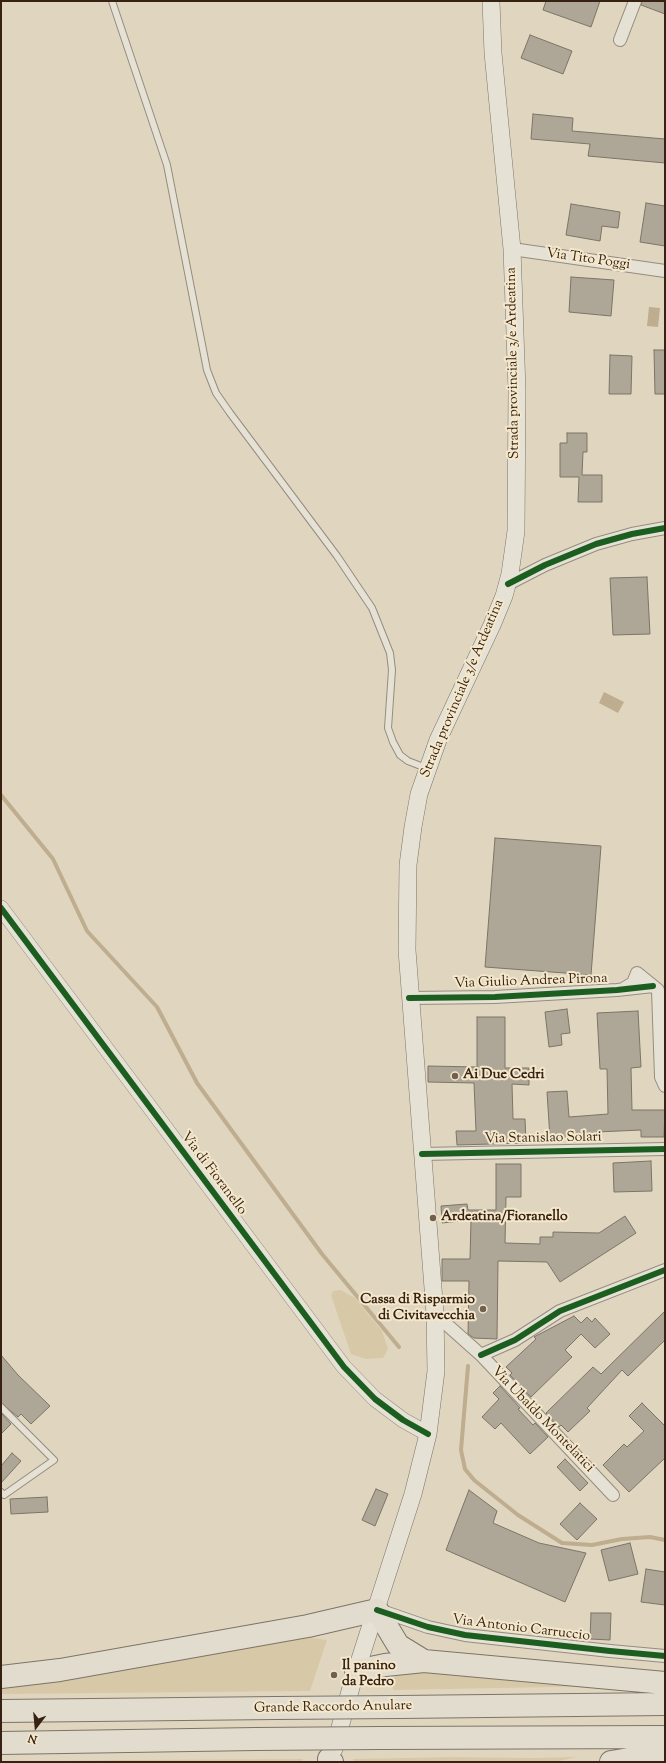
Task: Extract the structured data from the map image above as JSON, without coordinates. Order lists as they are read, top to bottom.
{
  "streets": {
    "highway": ["Grande Raccordo Anulare"],
    "main road": ["Strada provinciale 3/e Ardeatina"],
    "street": [
      "Via Tito Poggi",
      "Via Giulio Andrea Pirona",
      "Via Stanislao Solari",
      "Via di Fioranello",
      "Via Ubaldo Montelatici",
      "Via Antonio Carruccio"
    ]
  },
  "crossings": [
    ["Via Tito Poggi", "Strada provinciale 3/e Ardeatina"],
    ["Strada provinciale 3/e Ardeatina", "Via Giulio Andrea Pirona"],
    ["Strada provinciale 3/e Ardeatina", "Via Stanislao Solari"],
    ["Strada provinciale 3/e Ardeatina", "Via di Fioranello"],
    ["Strada provinciale 3/e Ardeatina", "Via Ubaldo Montelatici"],
    ["Strada provinciale 3/e Ardeatina", "Via Antonio Carruccio"]
  ],
  "places": [
    "Ai Due Cedri",
    "Ardeatina/Fioranello",
    "Cassa di Risparmio di Civitavecchia",
    "Il panino da Pedro"
  ],
  "north": "bottom"
}
